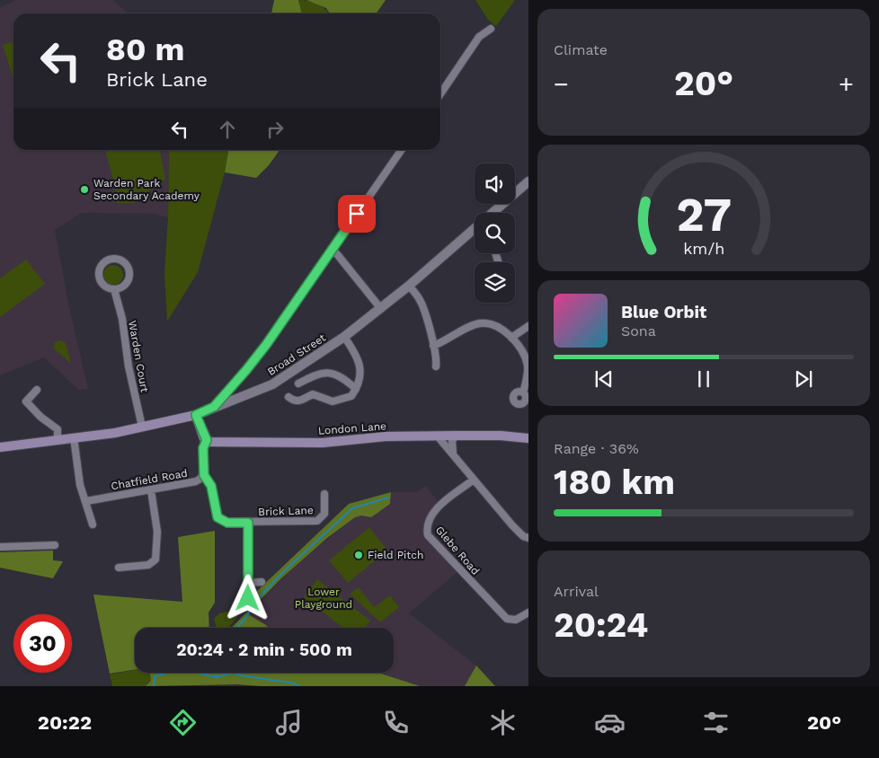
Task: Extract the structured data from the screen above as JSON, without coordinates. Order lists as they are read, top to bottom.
{
  "streets": {
    "main road": ["Broad Street", "London Lane"],
    "street": [
      "Warden Court",
      "Chatfield Road",
      "Brick Lane",
      "Glebe Road"
    ]
  },
  "crossings": [
    ["Broad Street", "Warden Court"],
    ["London Lane", "Chatfield Road"],
    ["Chatfield Road", "Brick Lane"]
  ],
  "parks": ["Lower Playground"],
  "places": ["Warden Park Secondary Academy", "Field Pitch"],
  "page": {
    "tile": [
      "Climate",
      ["Range · 36%", "180 km"],
      ["Arrival", "20:24"]
    ],
    "turn": ["80 m", "Brick Lane"],
    "heat": ["−", "20°", "+"],
    "song": ["Blue Orbit", "Sona"],
    "limit": "30",
    "trip": "20:24 · 2 min · 500 m",
    "tabs": ["20:22", "20°"],
    "gauge": ["27", "km/h"]
  }
}
